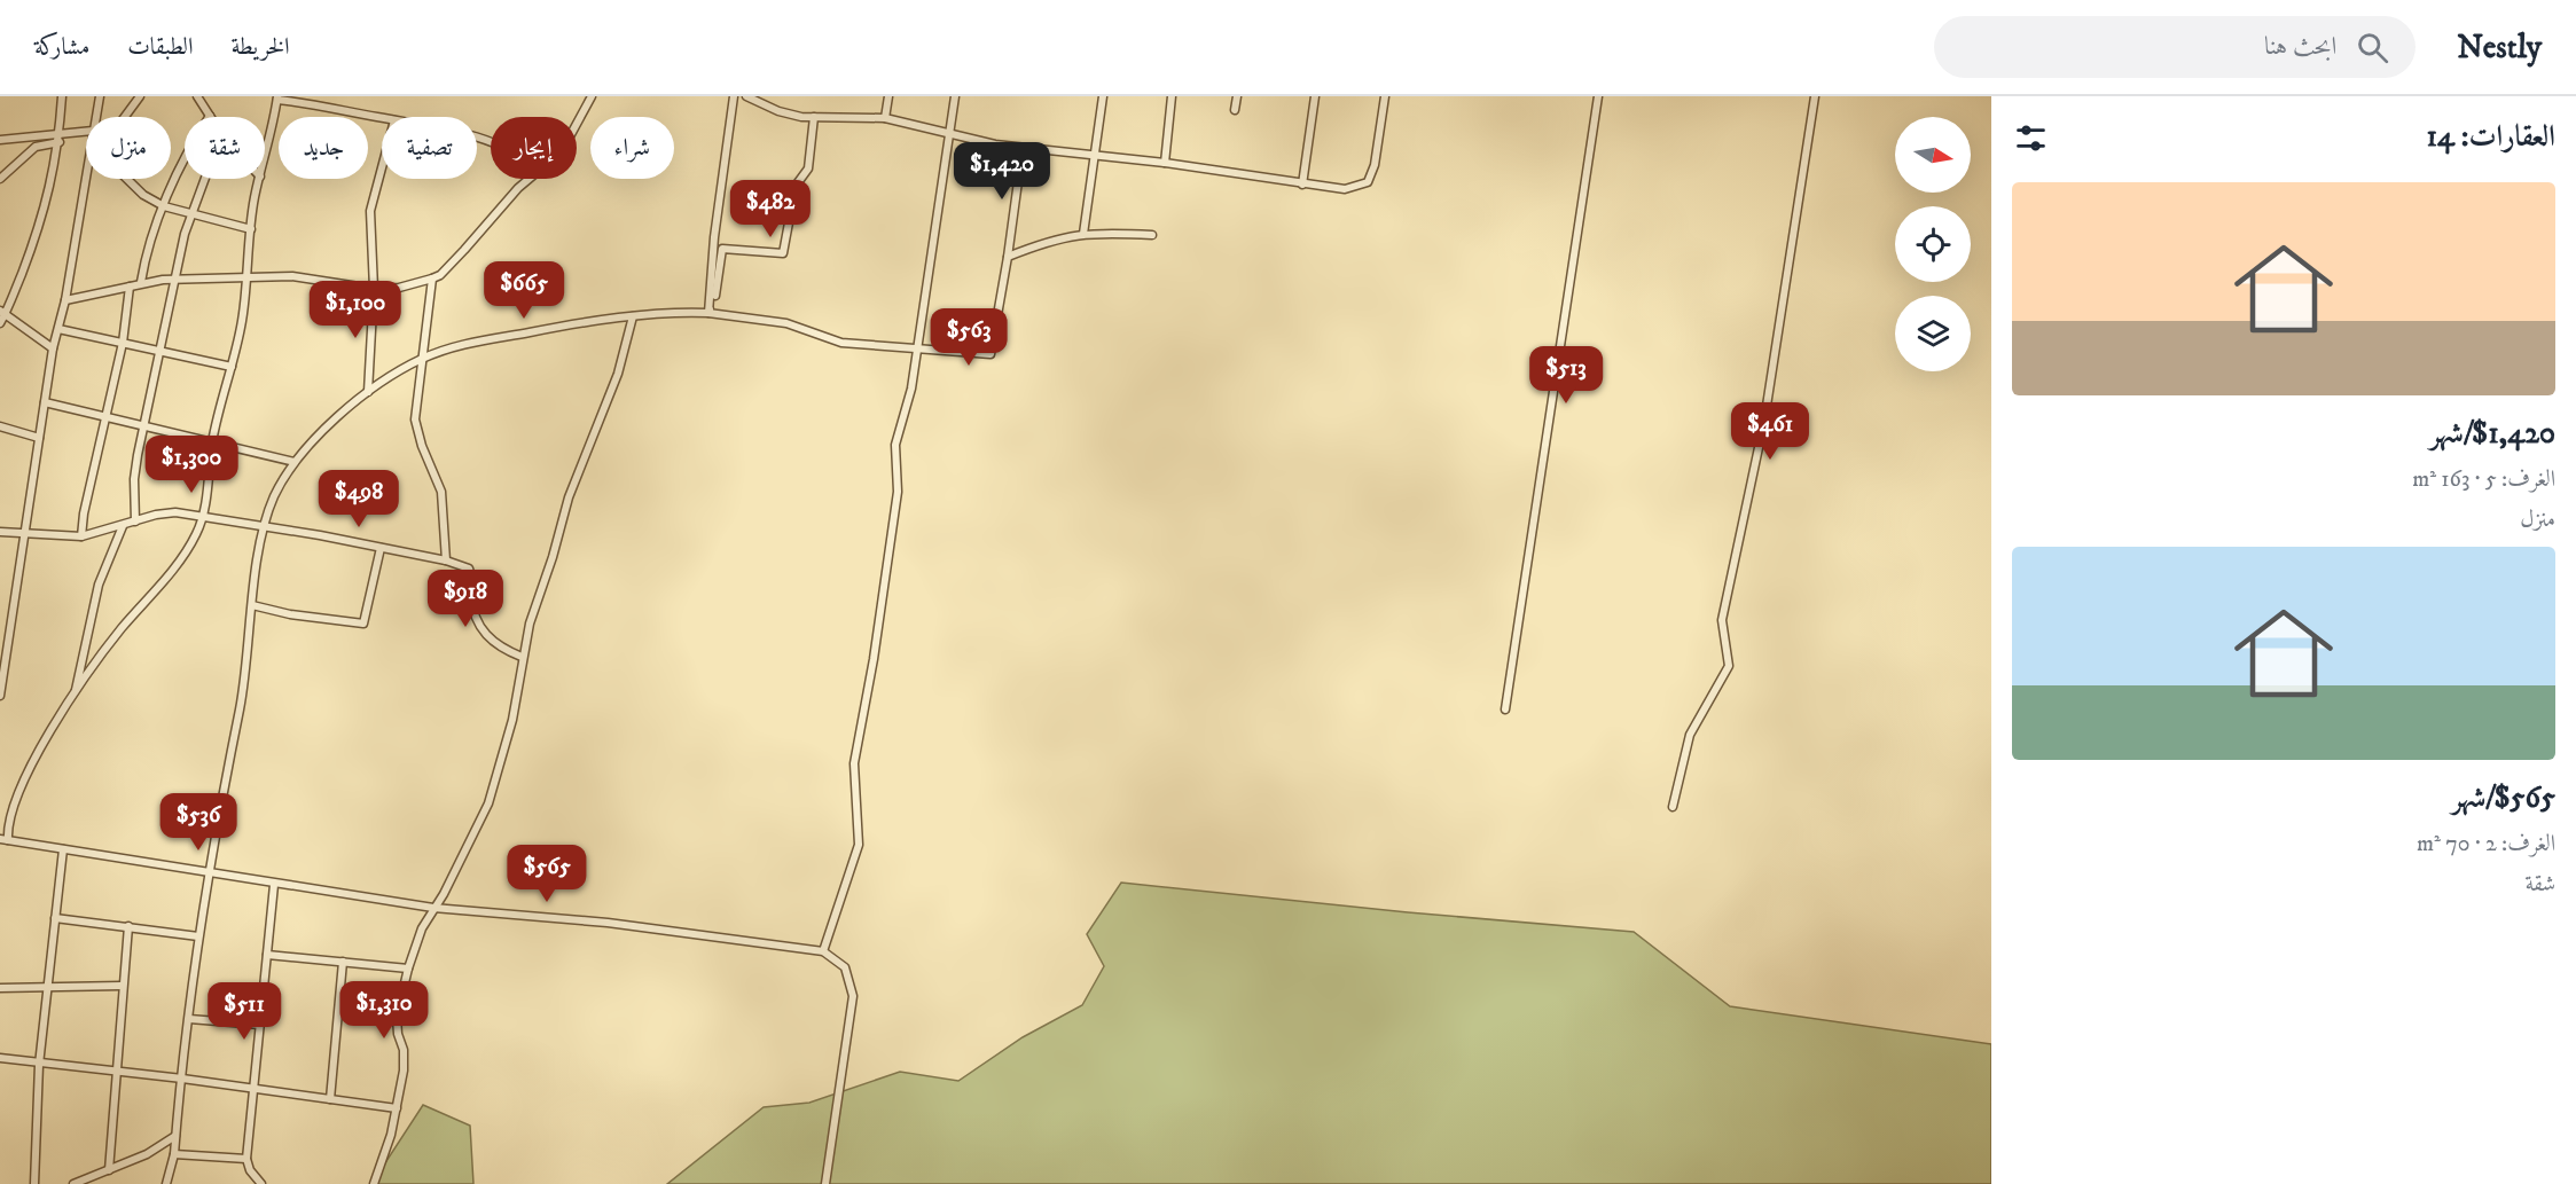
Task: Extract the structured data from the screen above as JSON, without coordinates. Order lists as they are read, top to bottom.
{
  "north": "right",
  "page": {
    "header": "Nestly",
    "search": "ابحث هنا",
    "nav": ["الخريطة", "الطبقات", "مشاركة"],
    "heading": "العقارات: 14",
    "chip": [
      "شراء",
      "إيجار",
      "تصفية",
      "جديد",
      "شقة",
      "منزل"
    ],
    "price": [
      "$1,420",
      "$482",
      "$665",
      "$1,100",
      "$563",
      "$513",
      "$461",
      "$1,300",
      "$498",
      "$918",
      "$536",
      "$565",
      "$1,310",
      "$511"
    ],
    "list": [
      {
        "name": "$1,420/شهر",
        "note": "الغرف: 5 · 163 m² · منزل"
      },
      {
        "name": "$565/شهر",
        "note": "الغرف: 2 · 70 m² · شقة"
      }
    ]
  }
}
